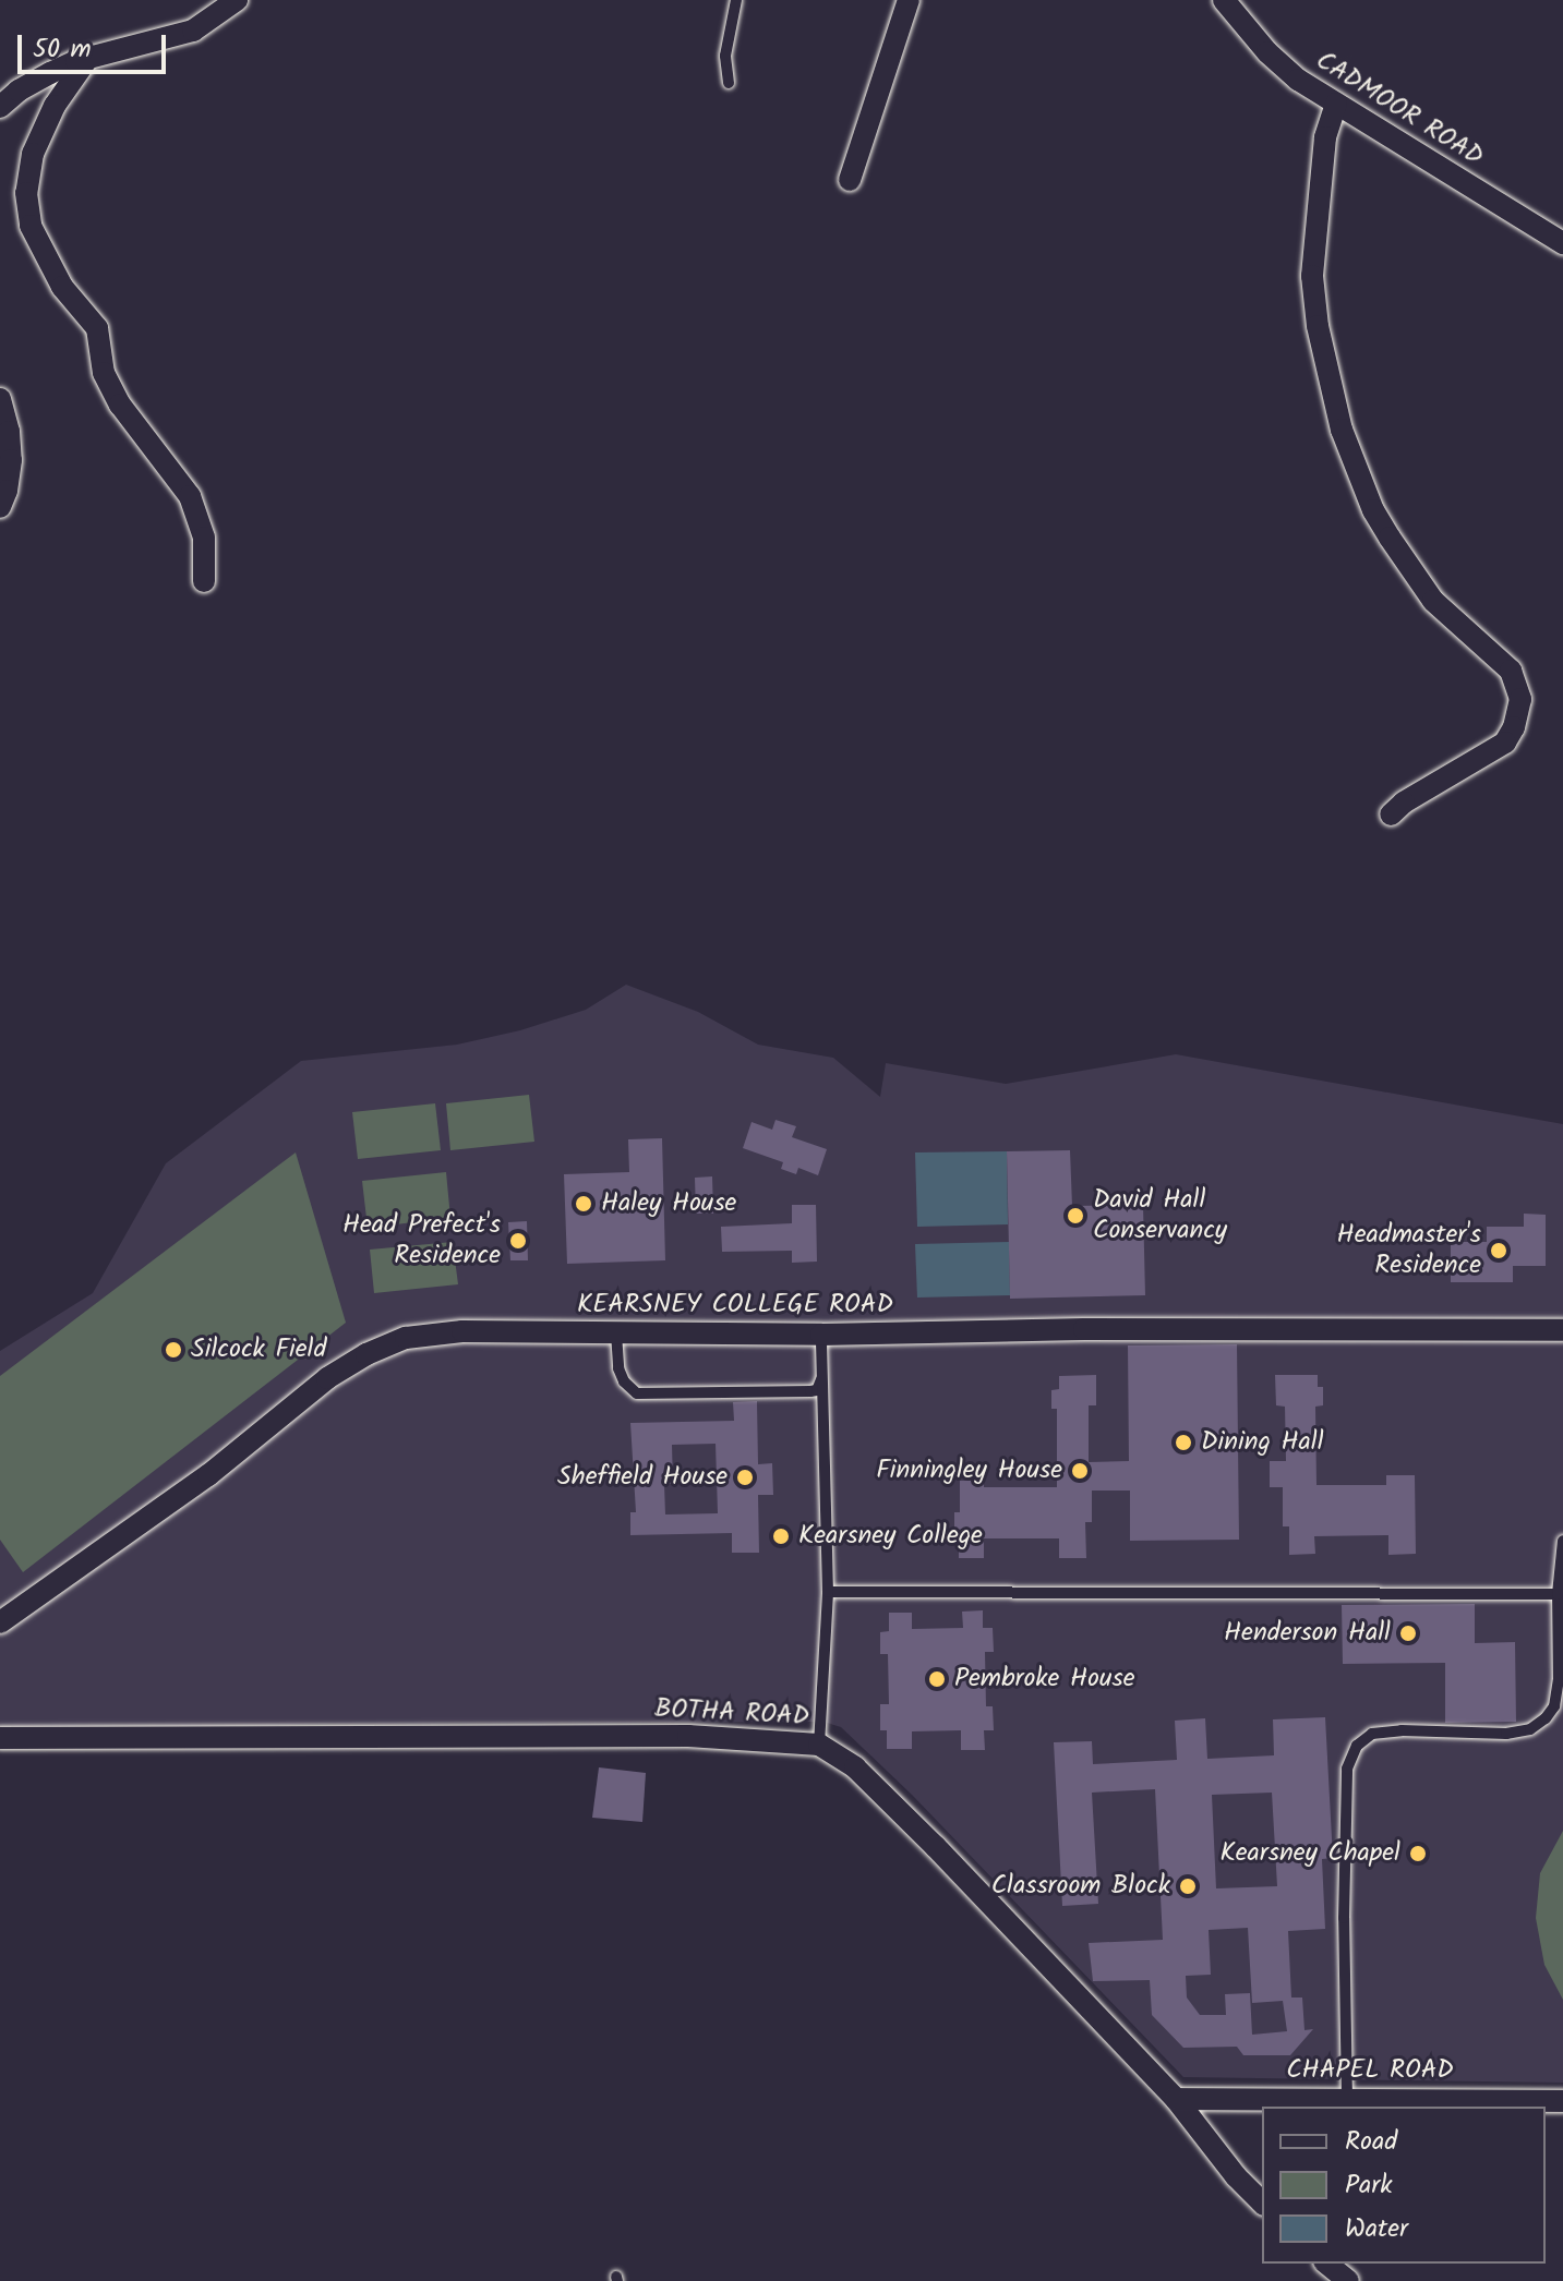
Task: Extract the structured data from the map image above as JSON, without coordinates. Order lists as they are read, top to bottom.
{
  "streets": {
    "street": [
      "CADMOOR ROAD",
      "KEARSNEY COLLEGE ROAD",
      "BOTHA ROAD",
      "CHAPEL ROAD"
    ]
  },
  "crossings": [
    ["BOTHA ROAD", "CHAPEL ROAD"]
  ],
  "places": [
    "Haley House",
    "David Hall Conservancy",
    "Head Prefect's Residence",
    "Headmaster's Residence",
    "Silcock Field",
    "Dining Hall",
    "Finningley House",
    "Sheffield House",
    "Kearsney College",
    "Henderson Hall",
    "Pembroke House",
    "Kearsney Chapel",
    "Classroom Block"
  ],
  "legend": ["Road", "Park", "Water"],
  "scale_bar": "50 m"
}
